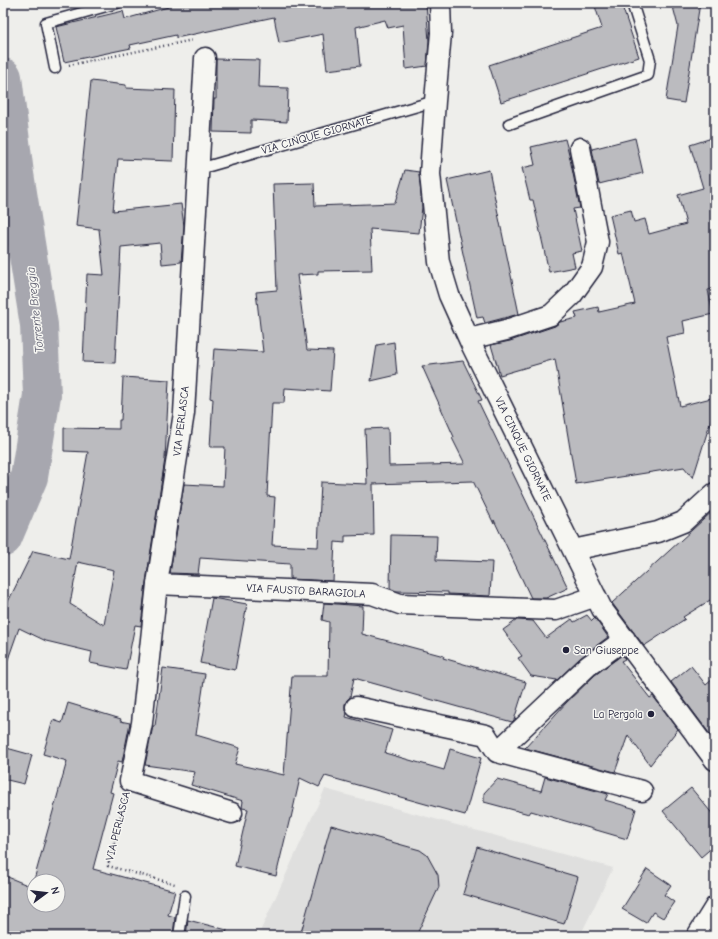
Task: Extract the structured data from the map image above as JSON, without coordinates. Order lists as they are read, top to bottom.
{
  "streets": {
    "street": ["VIA CINQUE GIORNATE", "VIA PERLASCA", "VIA FAUSTO BARAGIOLA"]
  },
  "crossings": [
    ["VIA CINQUE GIORNATE", "VIA PERLASCA"],
    ["VIA CINQUE GIORNATE", "VIA FAUSTO BARAGIOLA"],
    ["VIA PERLASCA", "VIA FAUSTO BARAGIOLA"]
  ],
  "water": ["Torrente Breggia"],
  "places": ["San Giuseppe", "La Pergola"],
  "north": "right"
}
